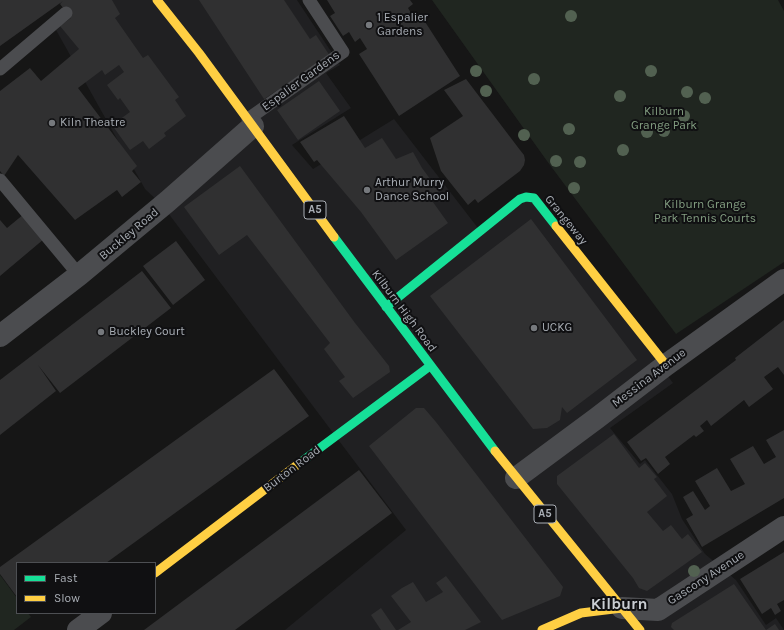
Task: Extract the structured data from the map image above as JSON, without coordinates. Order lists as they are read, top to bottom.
{
  "streets": {
    "main road": [
      "A5",
      "Grangeway",
      "Kilburn High Road",
      "Burton Road"
    ],
    "street": ["Buckley Road", "Messina Avenue", "Gascony Avenue"],
    "lane": ["Espalier Gardens"]
  },
  "crossings": [
    ["Espalier Gardens", "Buckley Road"],
    ["Espalier Gardens", "Kilburn High Road"],
    ["Grangeway", "Kilburn High Road"],
    ["Grangeway", "Messina Avenue"],
    ["Buckley Road", "Kilburn High Road"],
    ["Kilburn High Road", "Messina Avenue"],
    ["Kilburn High Road", "Burton Road"],
    ["Kilburn High Road", "Gascony Avenue"]
  ],
  "districts": ["Kilburn"],
  "parks": ["Kilburn Grange Park", "Kilburn Grange Park Tennis Courts"],
  "places": [
    "1 Espalier Gardens",
    "Kiln Theatre",
    "Arthur Murry Dance School",
    "UCKG",
    "Buckley Court"
  ],
  "legend": ["Fast", "Slow"]
}
